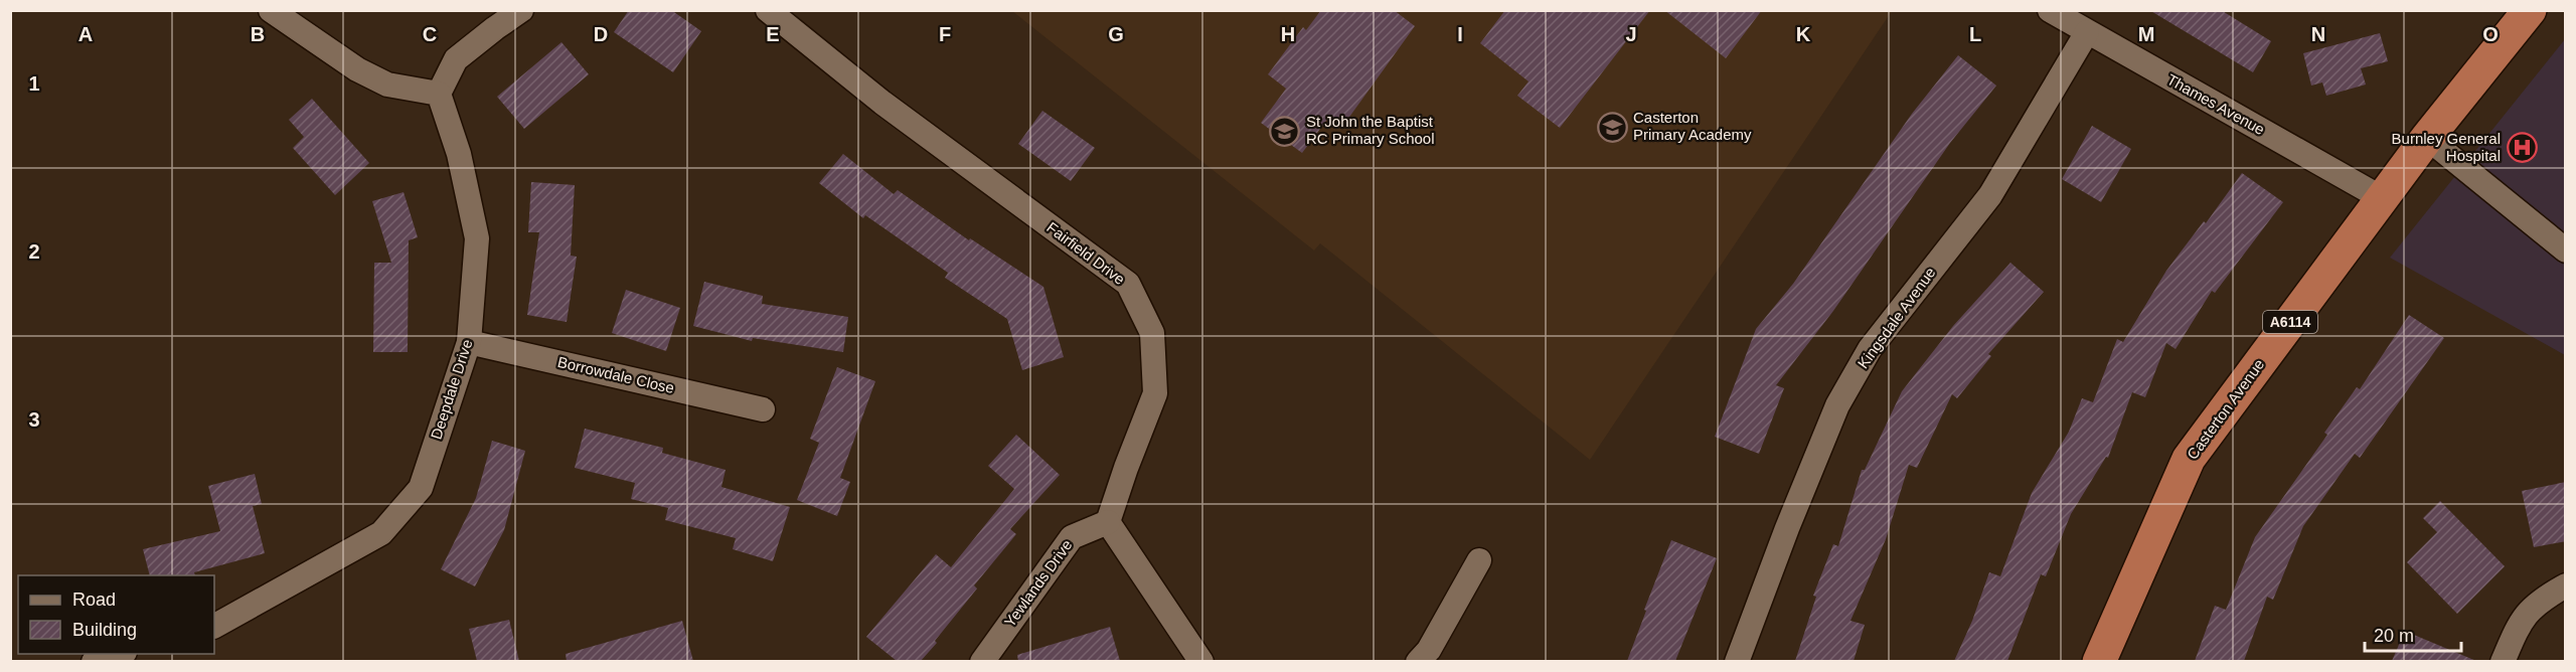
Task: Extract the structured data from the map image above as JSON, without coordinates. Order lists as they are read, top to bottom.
{
  "streets": {
    "highway": ["A6114", "Casterton Avenue"],
    "street": [
      "Thames Avenue",
      "Fairfield Drive",
      "Kingsdale Avenue",
      "Borrowdale Close",
      "Deepdale Drive",
      "Yewlands Drive"
    ]
  },
  "crossings": [
    ["Thames Avenue", "Kingsdale Avenue"],
    ["Thames Avenue", "Casterton Avenue"],
    ["Fairfield Drive", "Yewlands Drive"],
    ["Borrowdale Close", "Deepdale Drive"]
  ],
  "places": {
    "school or university": ["Casterton Primary Academy", "St John the Baptist RC Primary School"],
    "hospital": ["Burnley General Hospital"]
  },
  "legend": ["Road", "Building"],
  "scale_bar": "20 m",
  "grid": {
    "columns": [
      "A",
      "B",
      "C",
      "D",
      "E",
      "F",
      "G",
      "H",
      "I",
      "J",
      "K",
      "L",
      "M",
      "N",
      "O"
    ],
    "rows": ["1", "2", "3"]
  }
}
